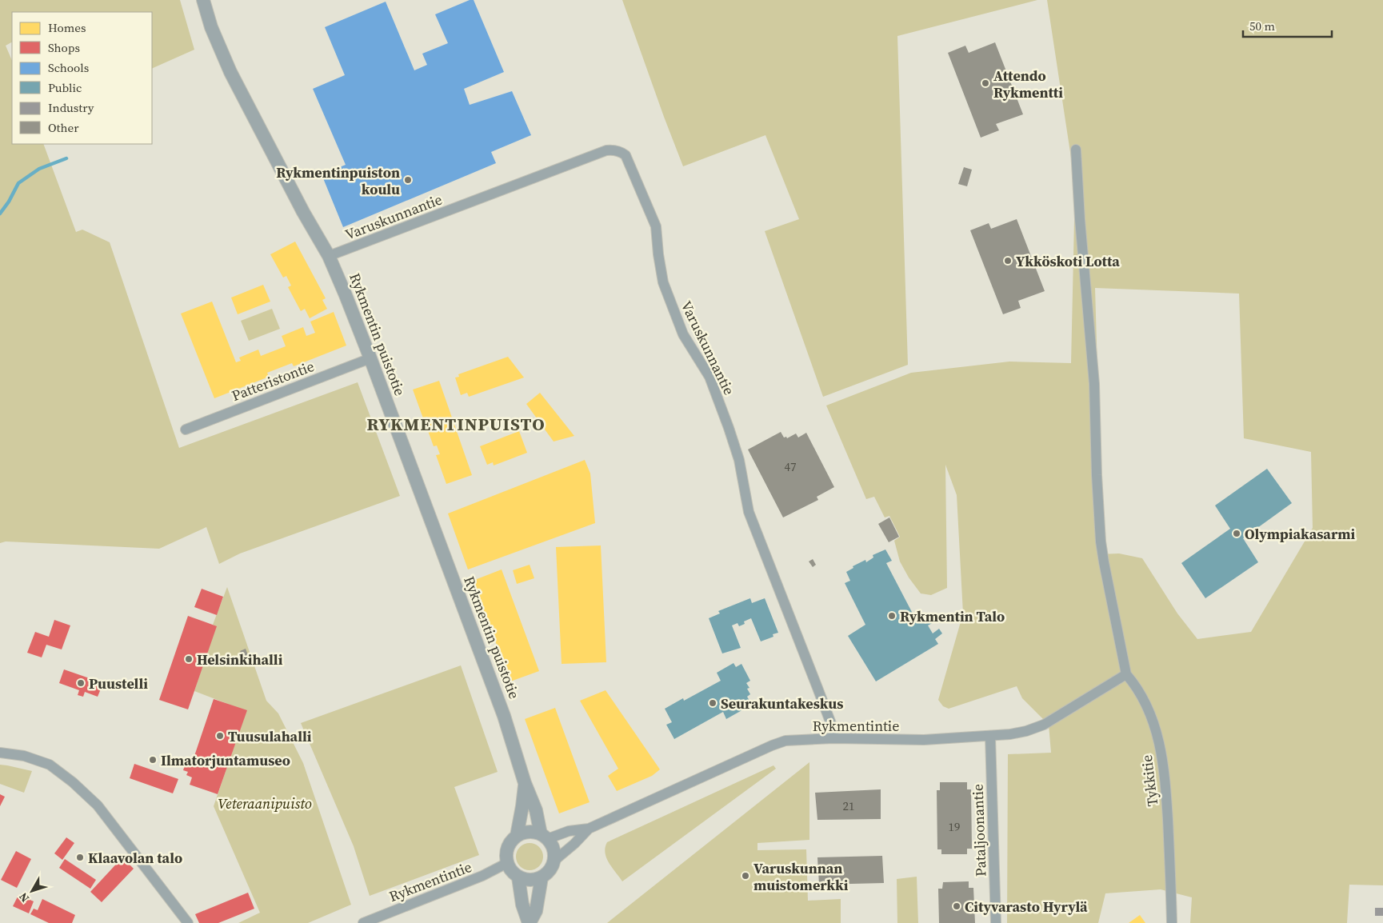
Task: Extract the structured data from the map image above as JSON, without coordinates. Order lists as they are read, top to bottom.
{
  "streets": {
    "street": [
      "Varuskunnantie",
      "Rykmentin puistotie",
      "Patteristontie",
      "Rykmentintie",
      "Tykkitie",
      "Pataljoonantie"
    ]
  },
  "crossings": [
    ["Varuskunnantie", "Rykmentin puistotie"],
    ["Varuskunnantie", "Rykmentintie"],
    ["Rykmentin puistotie", "Patteristontie"],
    ["Rykmentin puistotie", "Rykmentintie"],
    ["Rykmentintie", "Tykkitie"],
    ["Rykmentintie", "Pataljoonantie"]
  ],
  "districts": ["RYKMENTINPUISTO"],
  "parks": ["Veteraanipuisto"],
  "places": [
    "Attendo Rykmentti",
    "Rykmentinpuiston koulu",
    "Ykköskoti Lotta",
    "Olympiakasarmi",
    "Rykmentin Talo",
    "Helsinkihalli",
    "Puustelli",
    "Seurakuntakeskus",
    "Tuusulahalli",
    "Ilmatorjuntamuseo",
    "Klaavolan talo",
    "Varuskunnan muistomerkki",
    "Cityvarasto Hyrylä"
  ],
  "house_numbers": ["47", "21", "19"],
  "legend": [
    "Homes",
    "Shops",
    "Schools",
    "Public",
    "Industry",
    "Other"
  ],
  "scale_bar": "50 m",
  "north": "bottom left"
}
